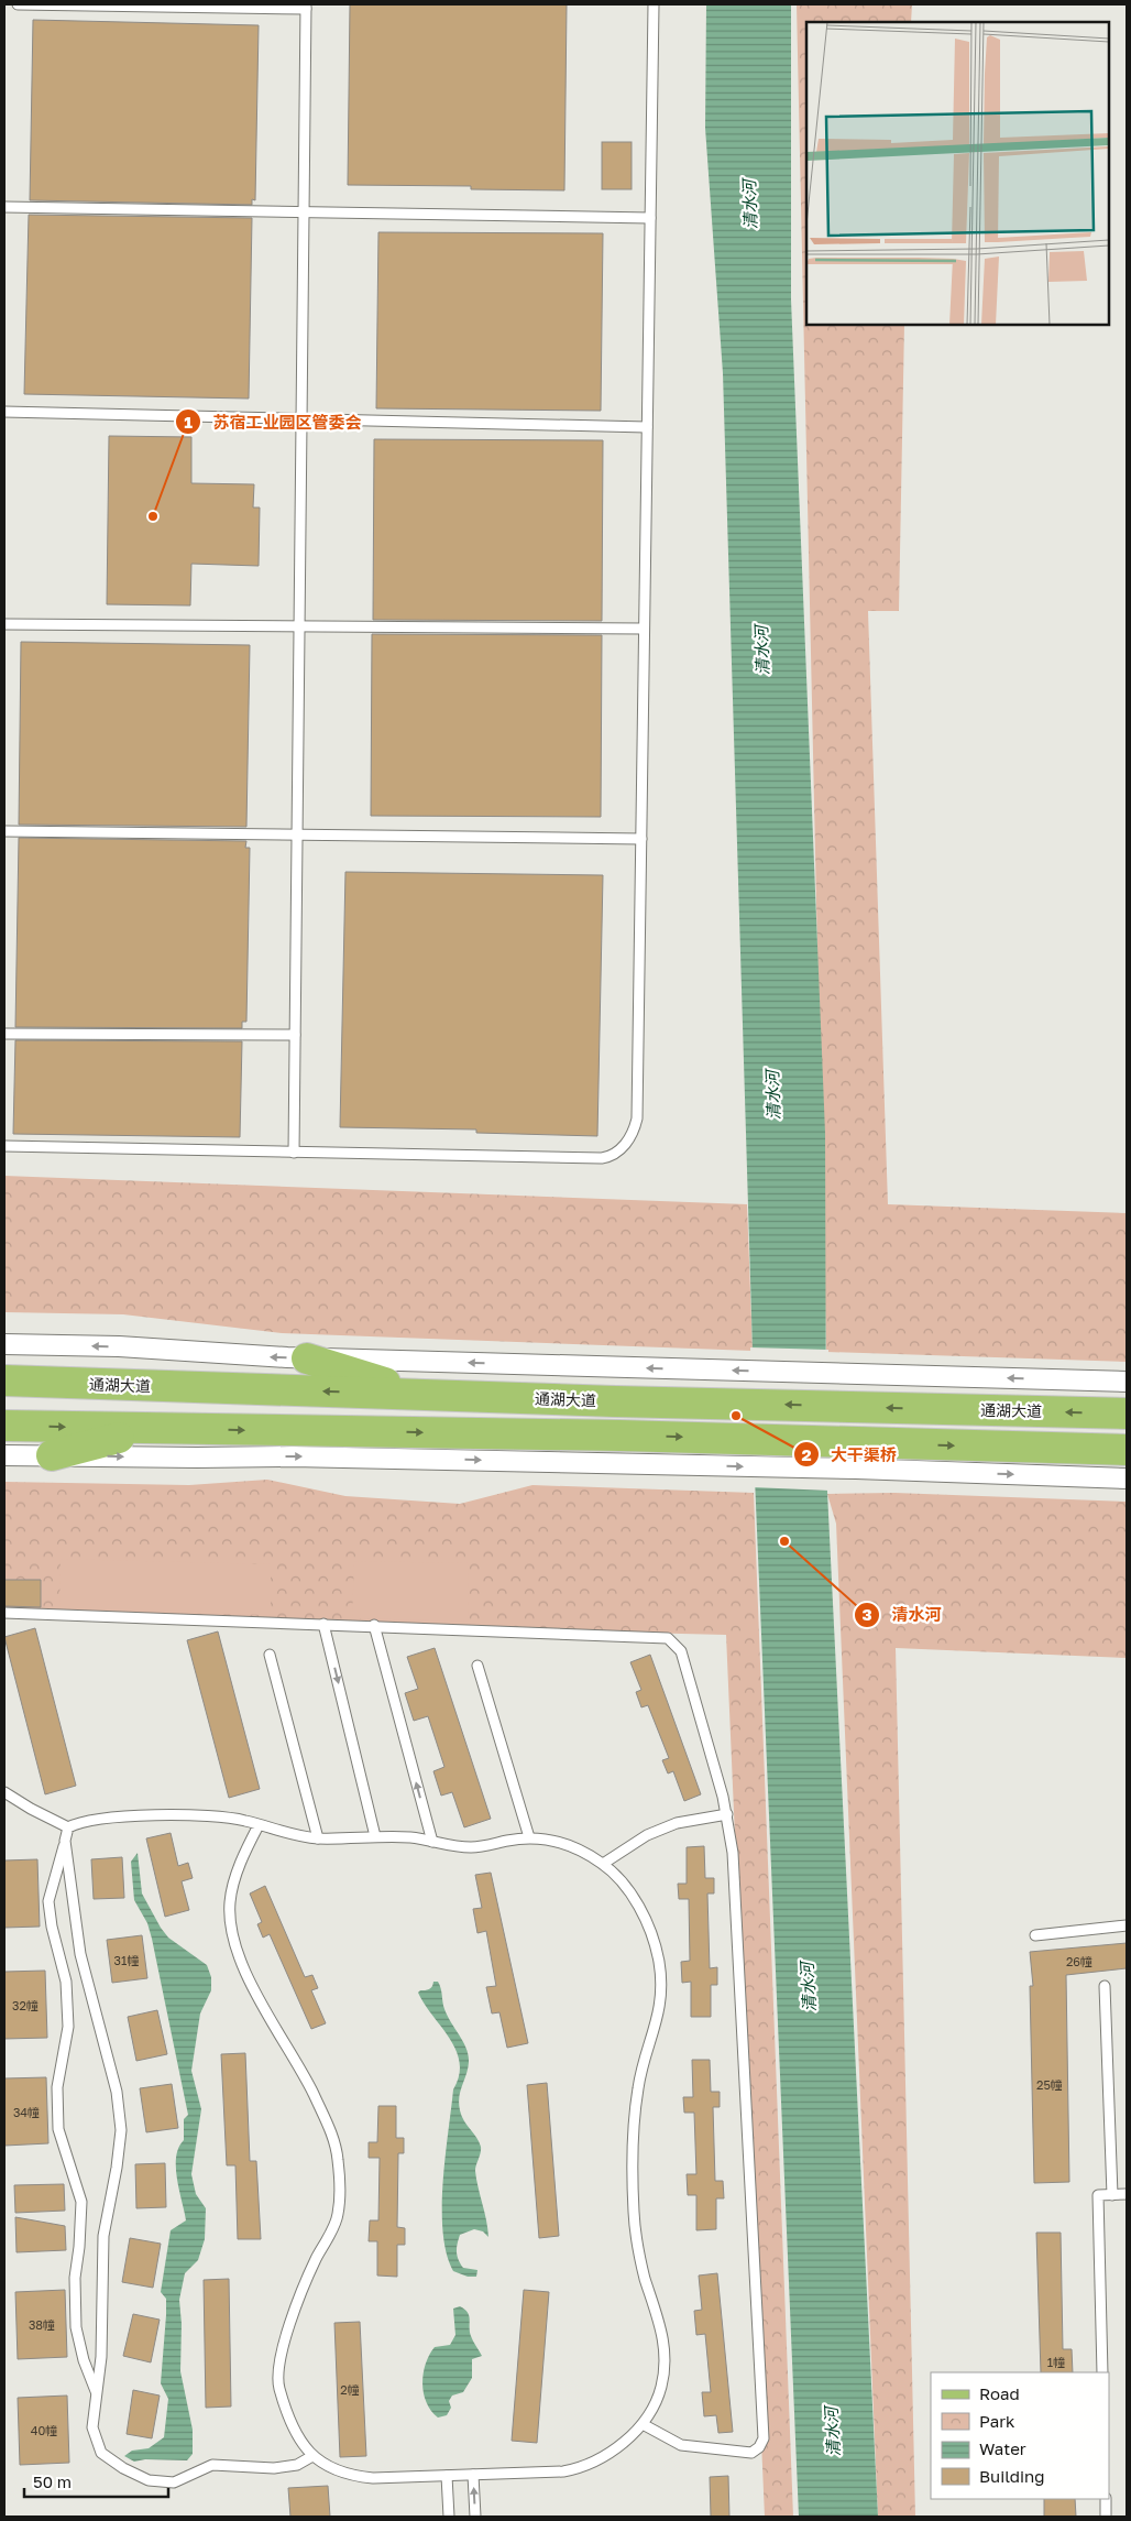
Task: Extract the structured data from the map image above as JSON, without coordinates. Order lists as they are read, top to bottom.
{
  "streets": {
    "main road": ["通湖大道"]
  },
  "water": ["清水河"],
  "places": ["苏宿工业园区管委会", "大干渠桥", "清水河"],
  "house_numbers": [
    "31幢",
    "26幢",
    "32幢",
    "25幢",
    "34幢",
    "38幢",
    "1幢",
    "2幢",
    "40幢"
  ],
  "legend": [
    "Road",
    "Park",
    "Water",
    "Building"
  ],
  "scale_bar": "50 m"
}
